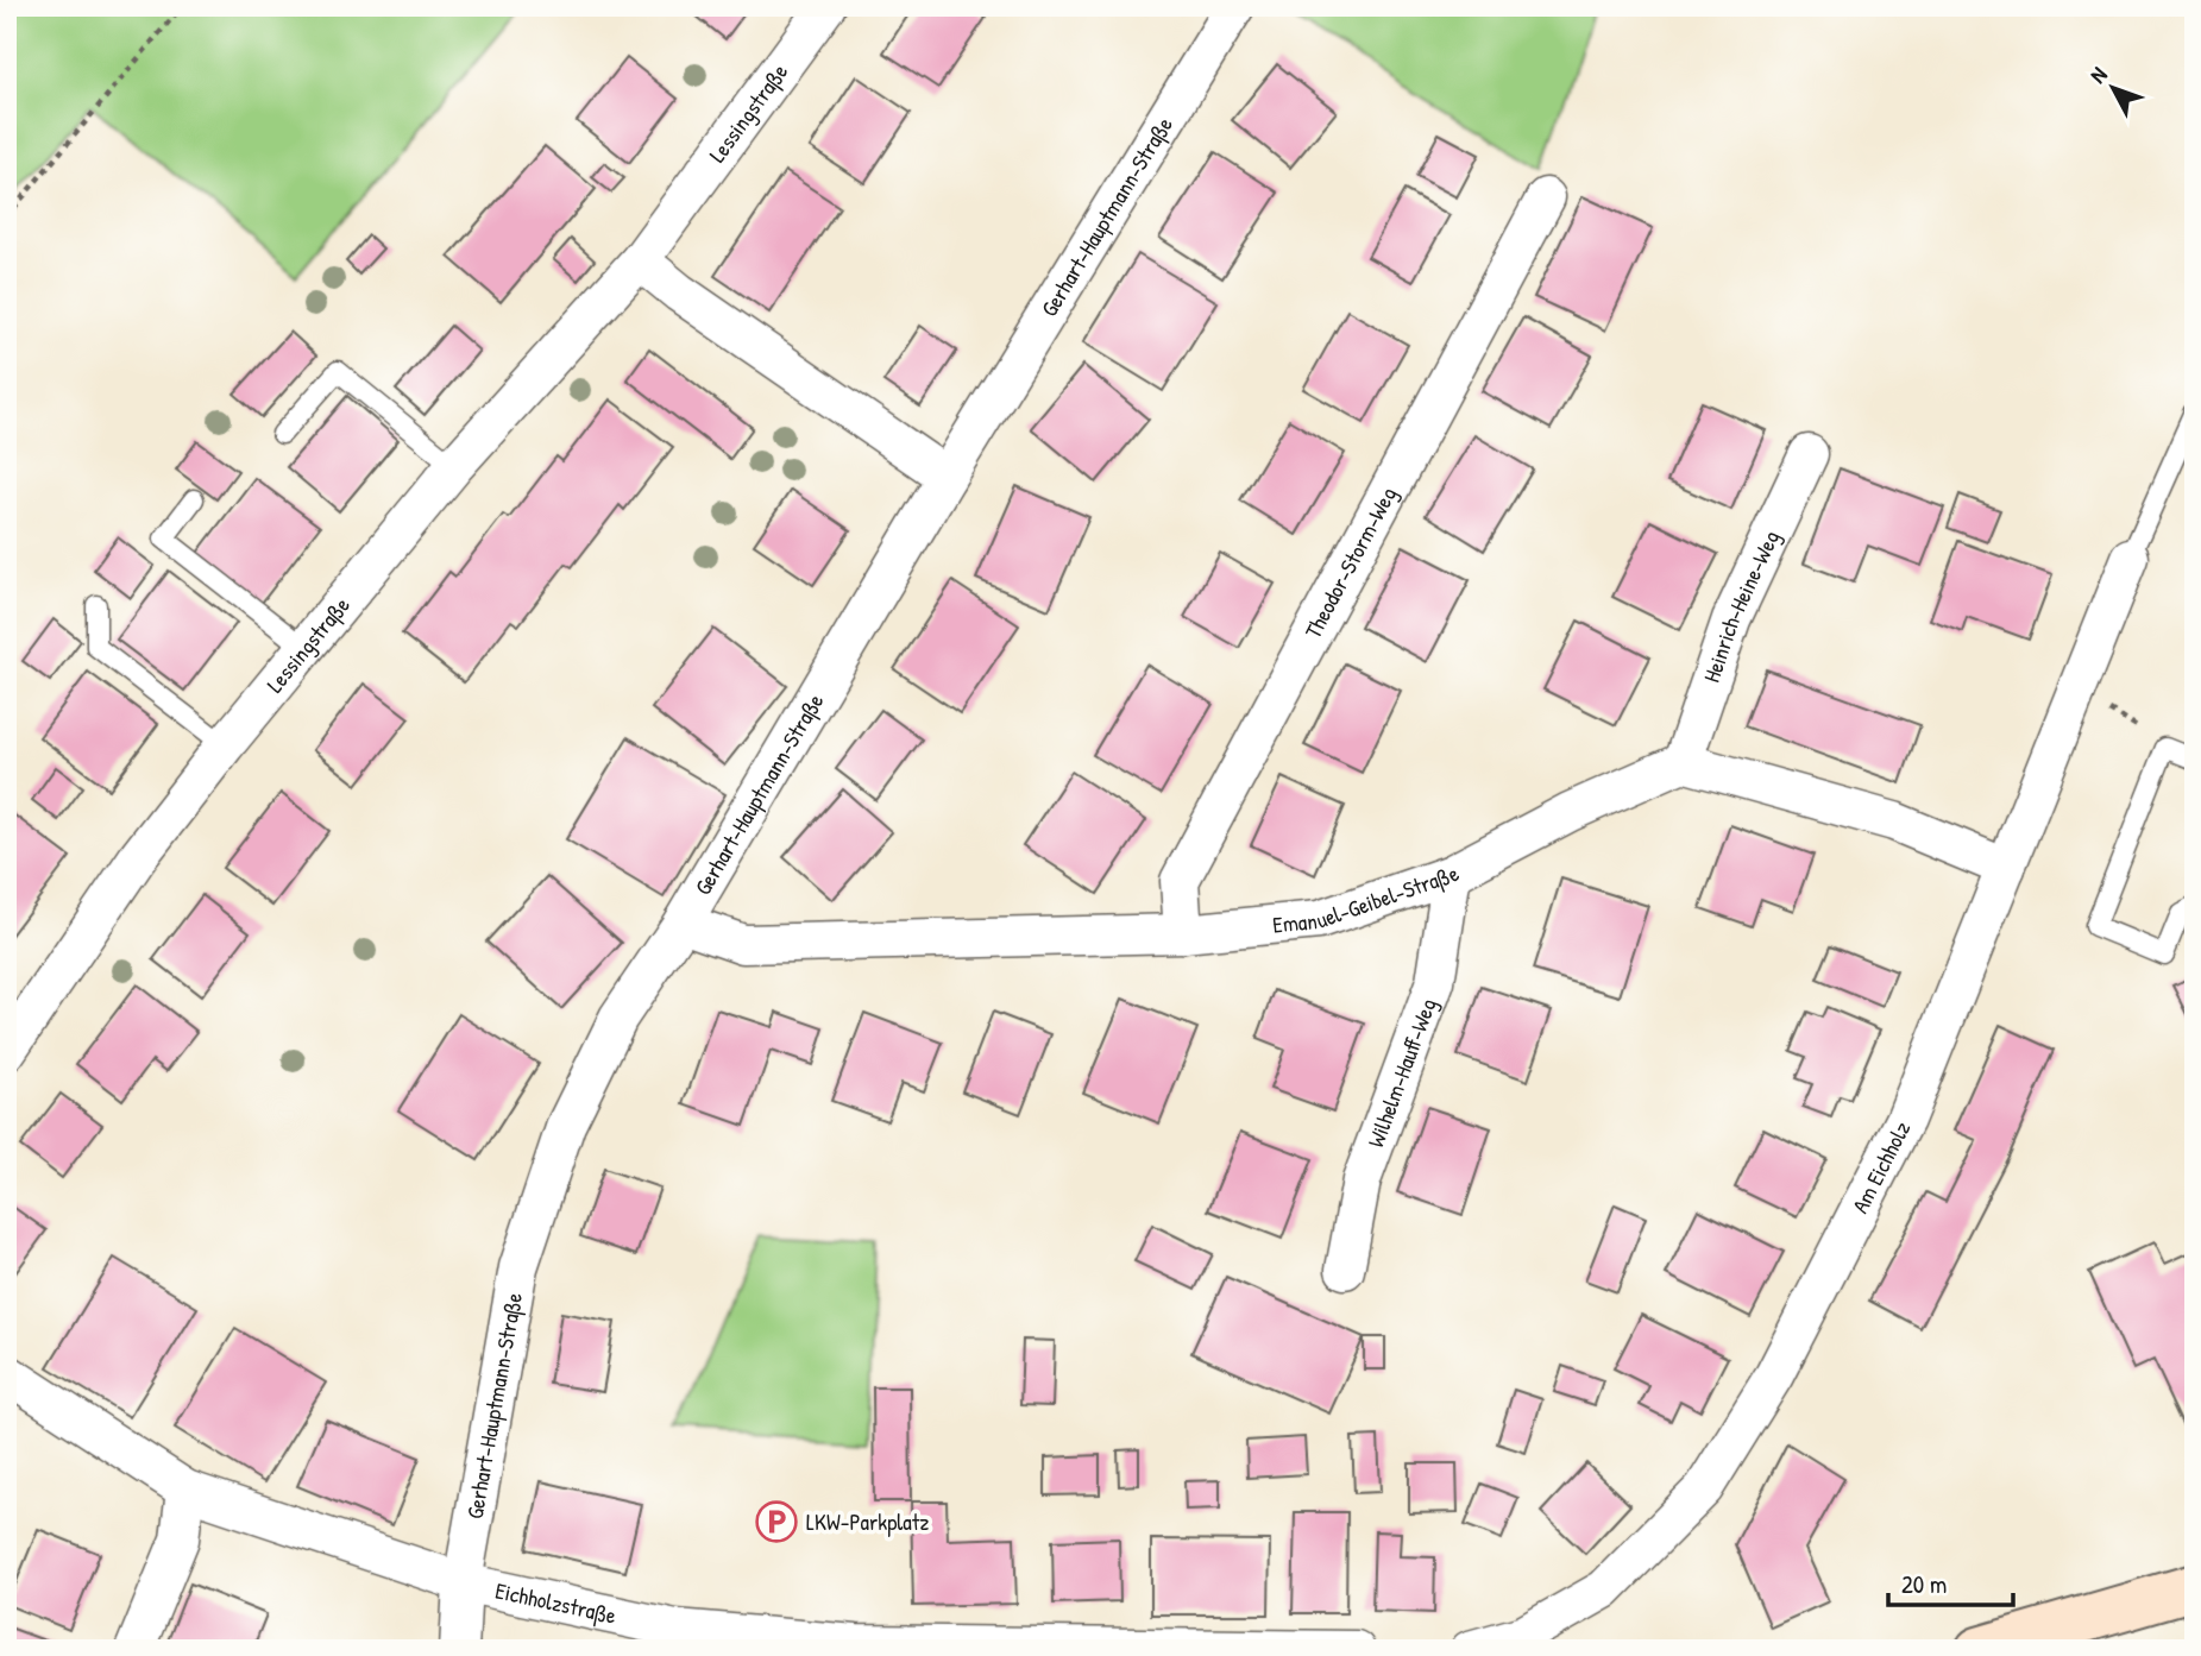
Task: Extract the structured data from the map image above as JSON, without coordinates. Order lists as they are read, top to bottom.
{
  "streets": {
    "street": [
      "Lessingstraße",
      "Gerhart-Hauptmann-Straße",
      "Theodor-Storm-Weg",
      "Heinrich-Heine-Weg",
      "Emanuel-Geibel-Straße",
      "Wilhelm-Hauff-Weg",
      "Am Eichholz",
      "Eichholzstraße"
    ]
  },
  "crossings": [
    ["Gerhart-Hauptmann-Straße", "Emanuel-Geibel-Straße"],
    ["Gerhart-Hauptmann-Straße", "Eichholzstraße"],
    ["Theodor-Storm-Weg", "Emanuel-Geibel-Straße"],
    ["Heinrich-Heine-Weg", "Emanuel-Geibel-Straße"],
    ["Emanuel-Geibel-Straße", "Wilhelm-Hauff-Weg"]
  ],
  "places": {
    "parking": ["LKW-Parkplatz"]
  },
  "scale_bar": "20 m",
  "north": "top left"
}
